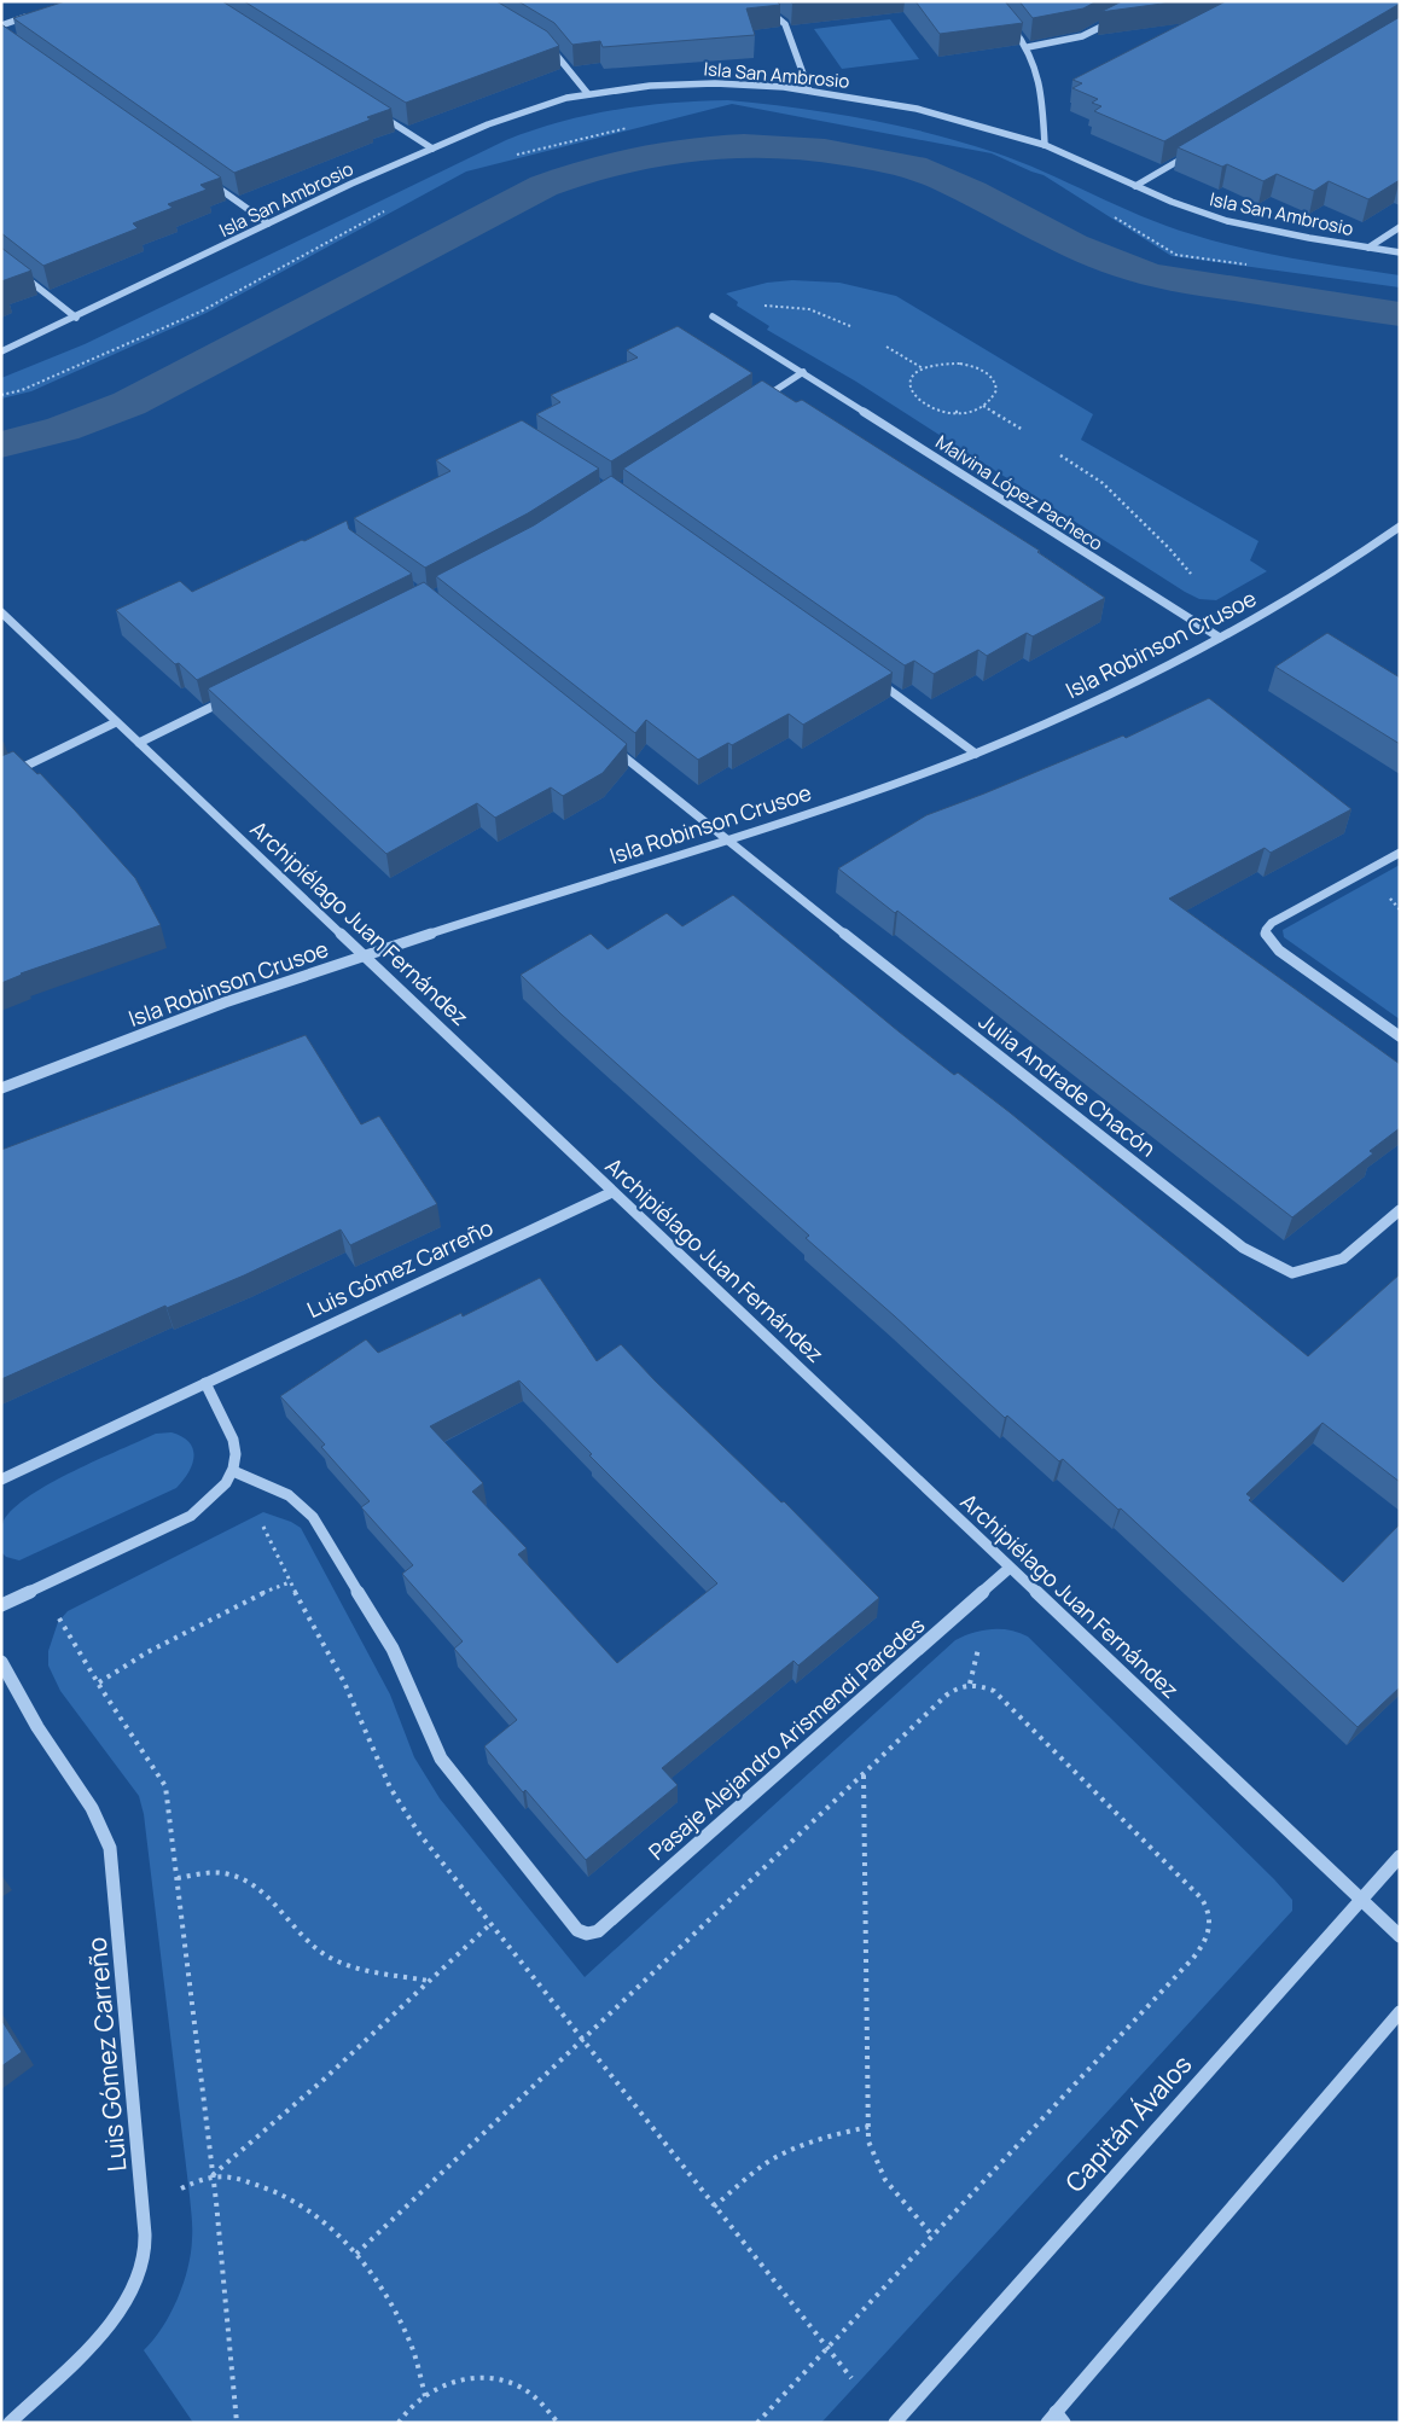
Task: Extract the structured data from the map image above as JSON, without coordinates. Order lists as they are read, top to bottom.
{
  "streets": {
    "street": [
      "Isla San Ambrosio",
      "Malvina López Pacheco",
      "Isla Robinson Crusoe",
      "Archipiélago Juan Fernández",
      "Julia Andrade Chacón",
      "Luis Gómez Carreño",
      "Pasaje Alejandro Arismendi Paredes",
      "Capitán Ávalos"
    ]
  },
  "crossings": [
    ["Malvina López Pacheco", "Isla Robinson Crusoe"],
    ["Isla Robinson Crusoe", "Archipiélago Juan Fernández"],
    ["Isla Robinson Crusoe", "Julia Andrade Chacón"],
    ["Archipiélago Juan Fernández", "Luis Gómez Carreño"],
    ["Archipiélago Juan Fernández", "Pasaje Alejandro Arismendi Paredes"],
    ["Archipiélago Juan Fernández", "Capitán Ávalos"]
  ]
}
